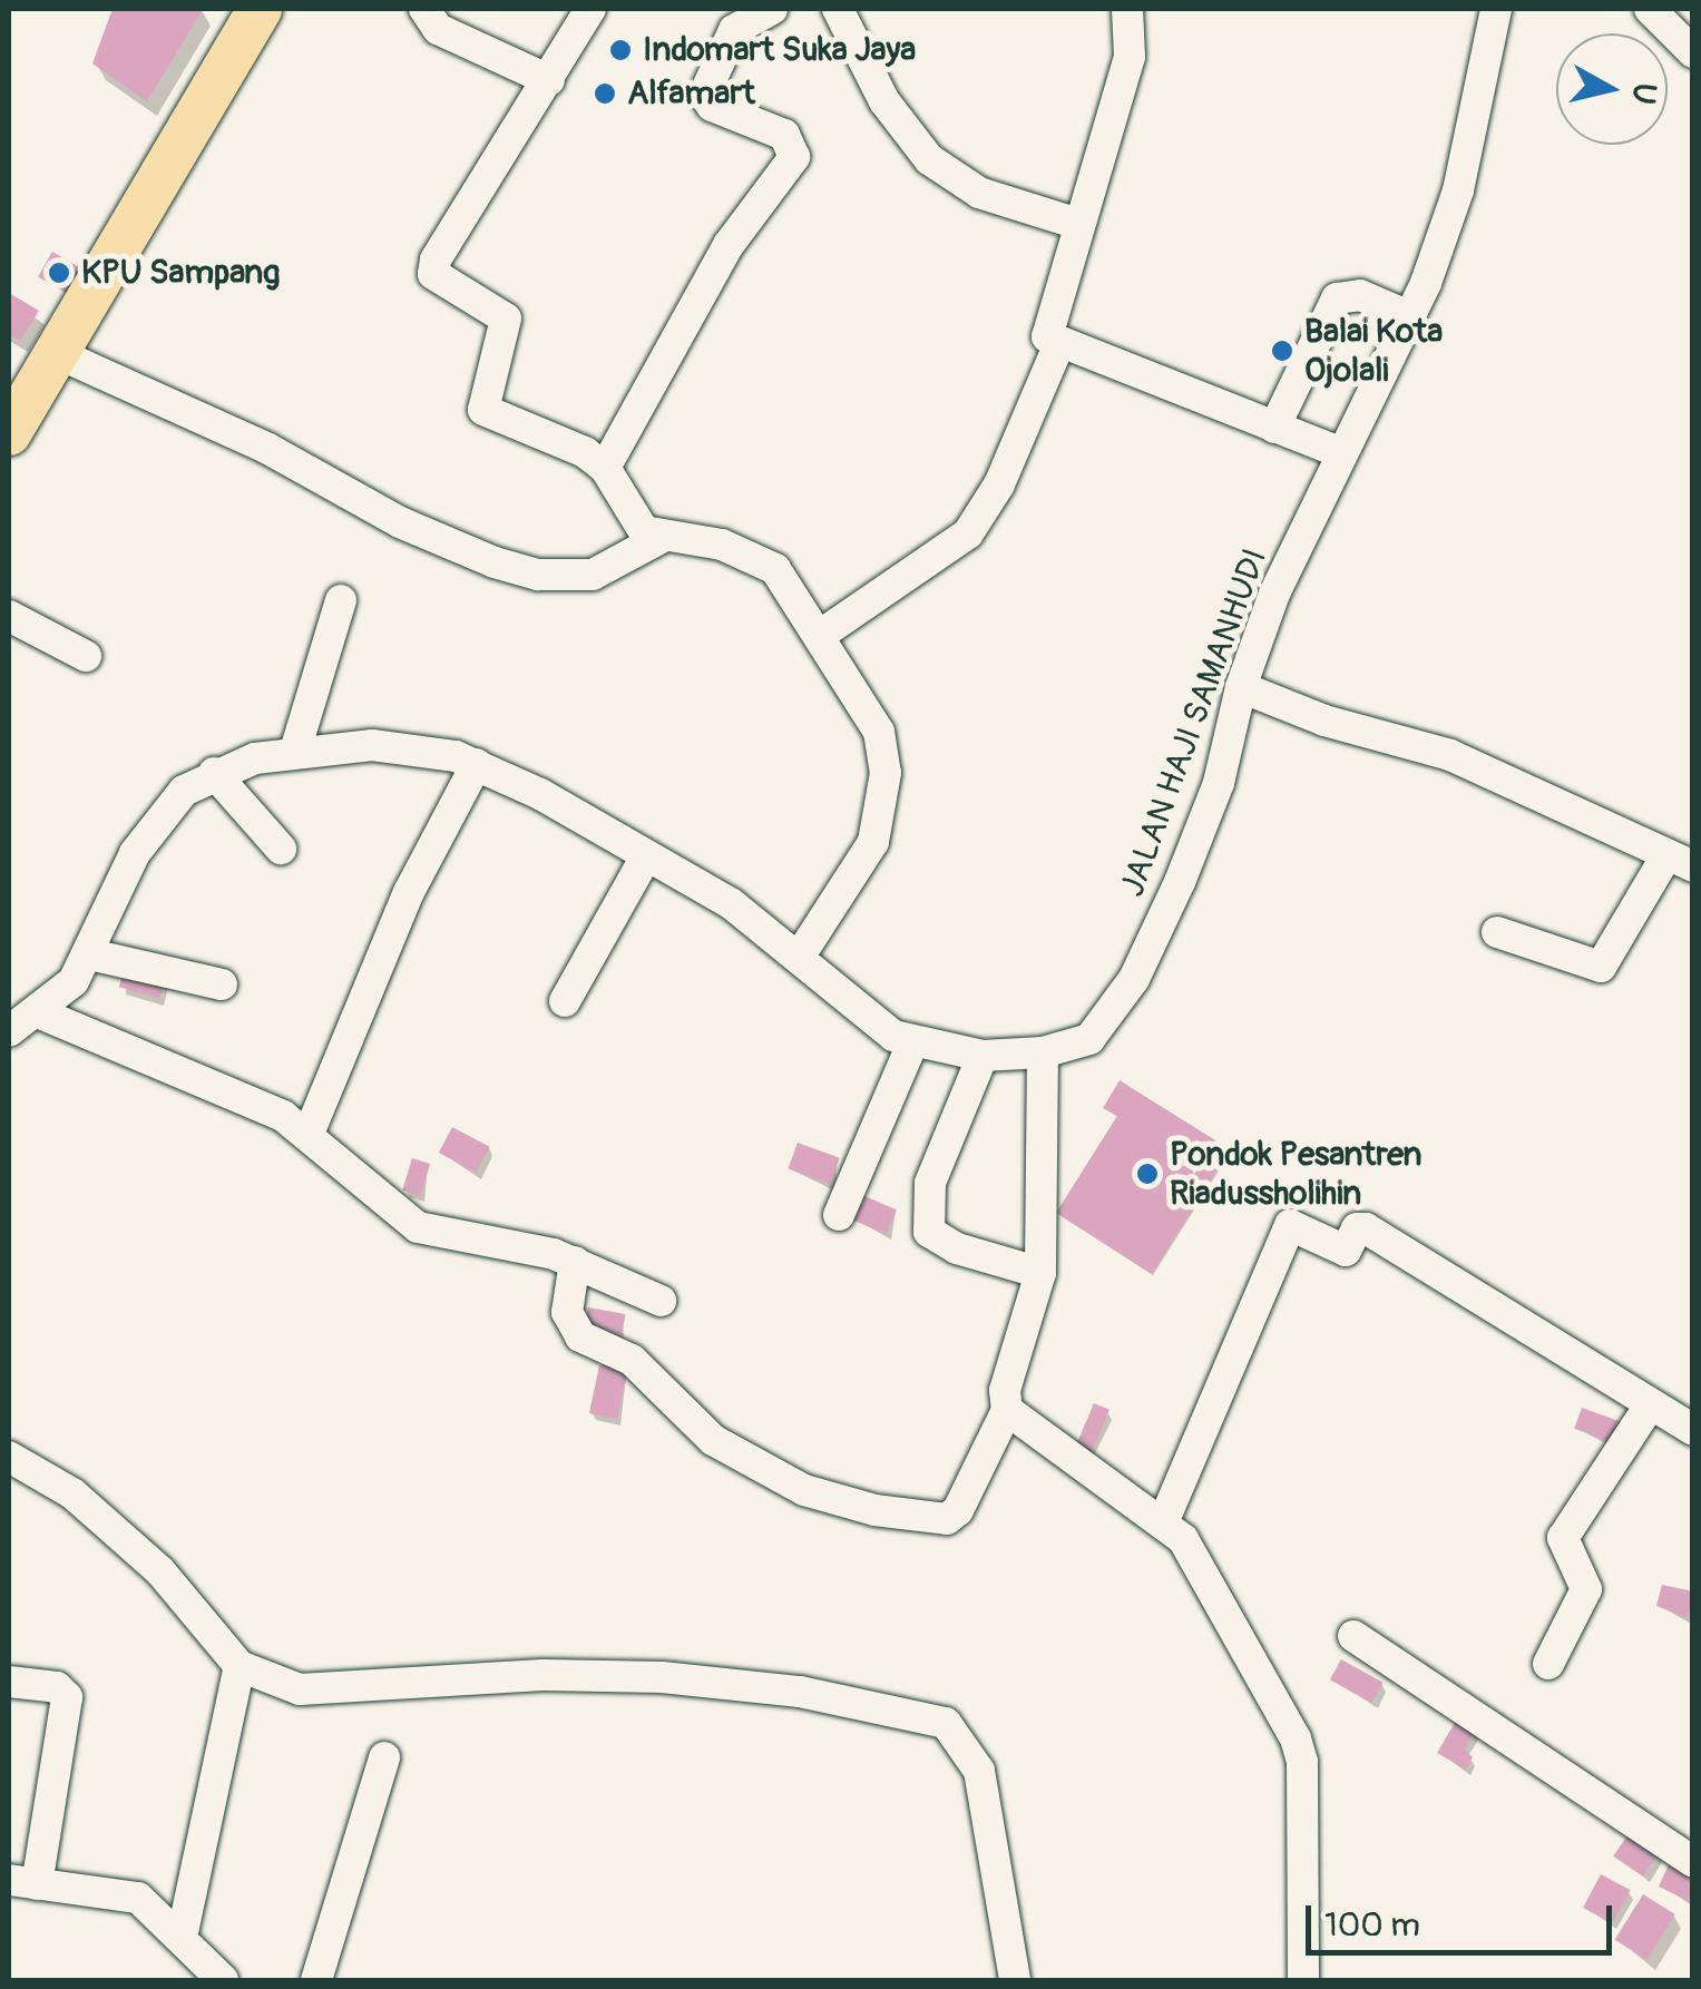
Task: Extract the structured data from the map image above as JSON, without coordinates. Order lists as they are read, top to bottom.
{
  "streets": {
    "street": ["JALAN HAJI SAMANHUDI"]
  },
  "places": [
    "Indomart Suka Jaya",
    "Alfamart",
    "KPU Sampang",
    "Balai Kota Ojolali",
    "Pondok Pesantren Riadussholihin"
  ],
  "scale_bar": "100 m",
  "north": "right"
}
